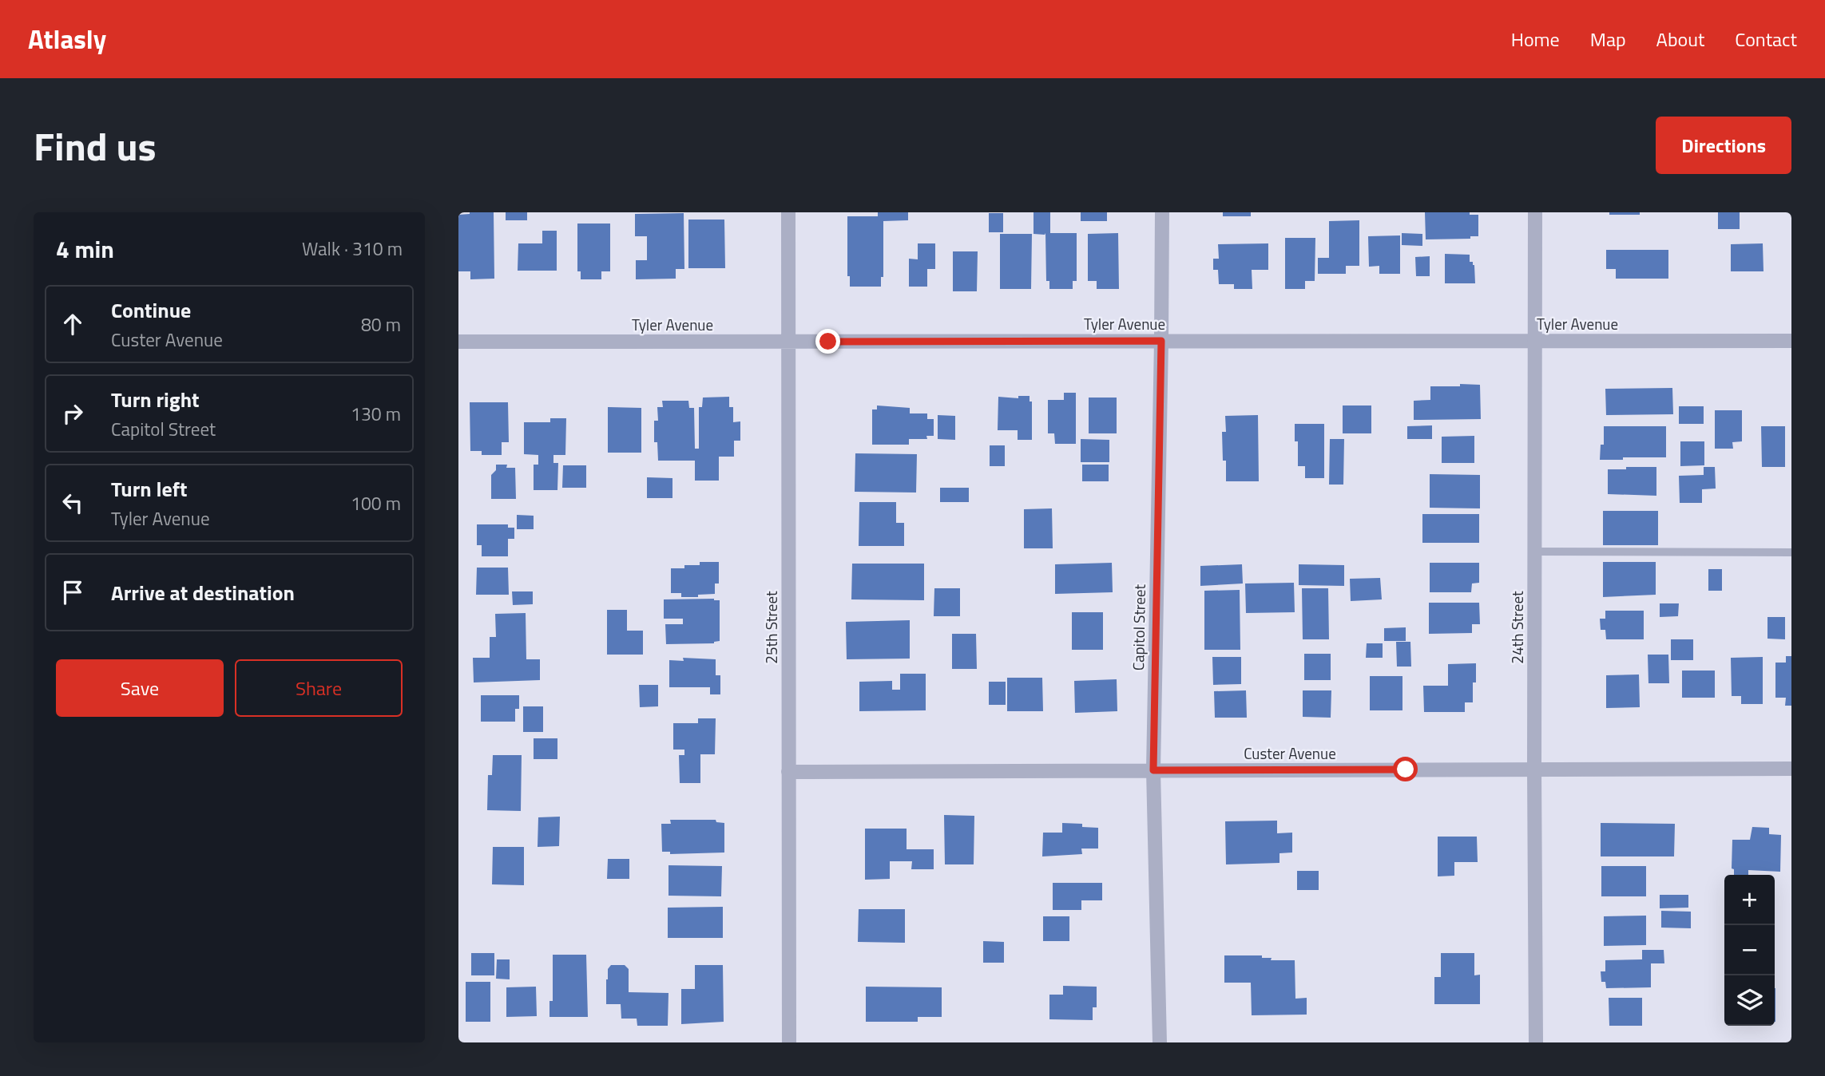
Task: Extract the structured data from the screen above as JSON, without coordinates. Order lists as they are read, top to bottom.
{
  "streets": {
    "street": [
      "Tyler Avenue",
      "25th Street",
      "Capitol Street",
      "24th Street",
      "Custer Avenue"
    ]
  },
  "crossings": [
    ["Tyler Avenue", "25th Street"],
    ["Tyler Avenue", "Capitol Street"],
    ["Tyler Avenue", "24th Street"],
    ["25th Street", "Custer Avenue"],
    ["Capitol Street", "Custer Avenue"],
    ["24th Street", "Custer Avenue"]
  ],
  "page": {
    "header": "Atlasly",
    "nav": [
      "Home",
      "Map",
      "About",
      "Contact"
    ],
    "title": "Find us",
    "buttons": [
      "Directions",
      ["Save", "Share"]
    ],
    "heading": ["4 min", "Walk · 310 m"],
    "list": [
      ["Continue", "Custer Avenue", "80 m"],
      ["Turn right", "Capitol Street", "130 m"],
      ["Turn left", "Tyler Avenue", "100 m"],
      "Arrive at destination"
    ],
    "map_buttons": ["+", "−"]
  }
}
